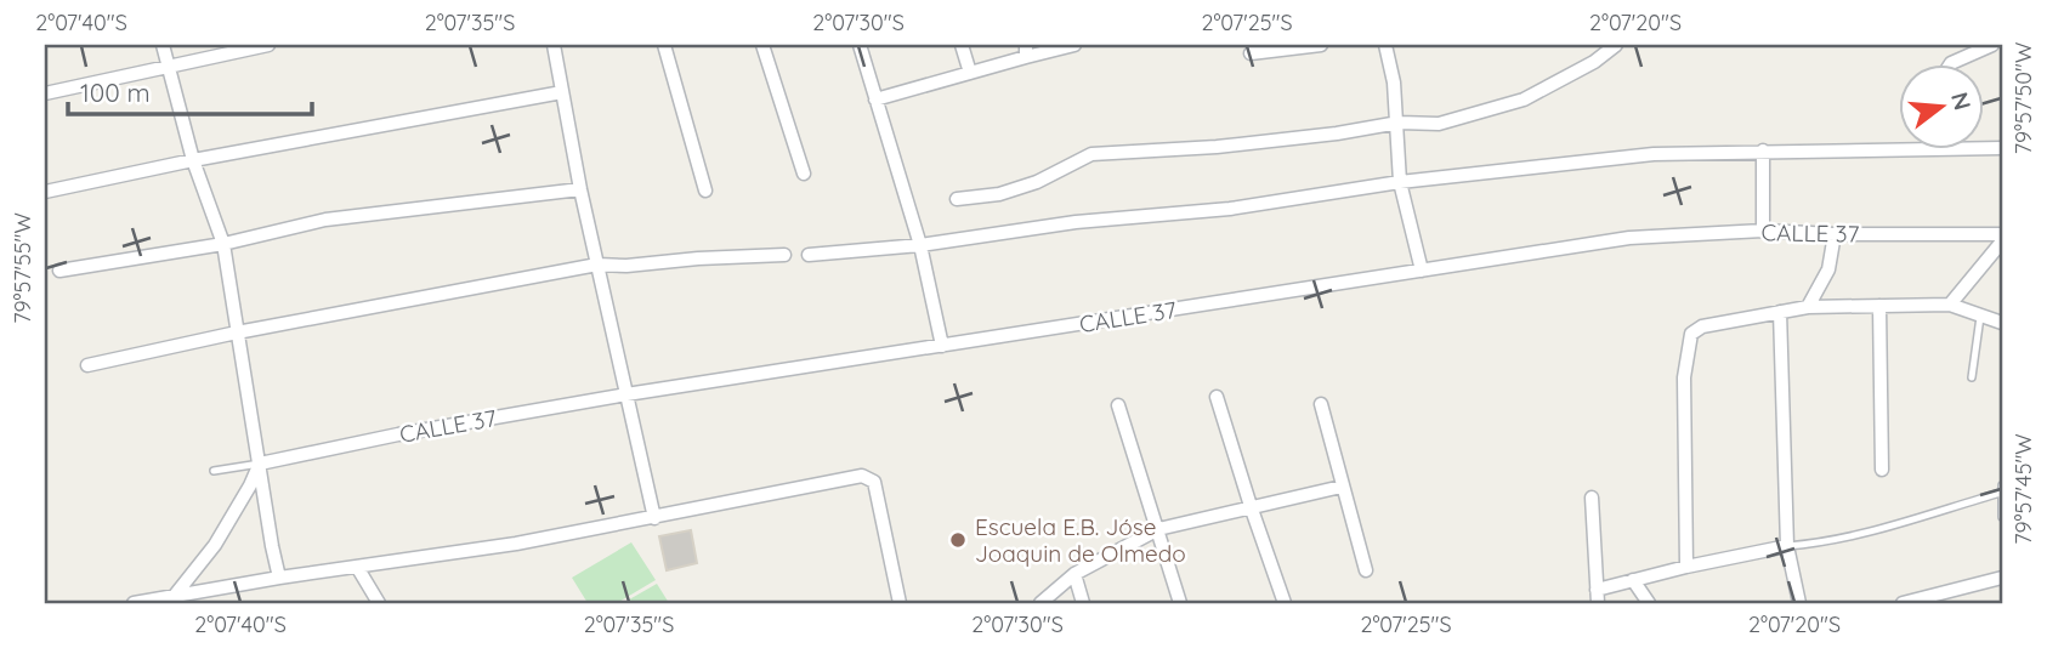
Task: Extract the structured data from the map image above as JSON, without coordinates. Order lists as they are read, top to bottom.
{
  "streets": {
    "street": ["CALLE 37"]
  },
  "places": ["Escuela E.B. Jóse Joaquin de Olmedo"],
  "scale_bar": "100 m",
  "north": "right",
  "coordinates": [
    "2°07'40\"S",
    "2°07'35\"S",
    "2°07'30\"S",
    "2°07'25\"S",
    "2°07'20\"S",
    "79°57'50\"W",
    "79°57'55\"W",
    "79°57'45\"W"
  ]
}
